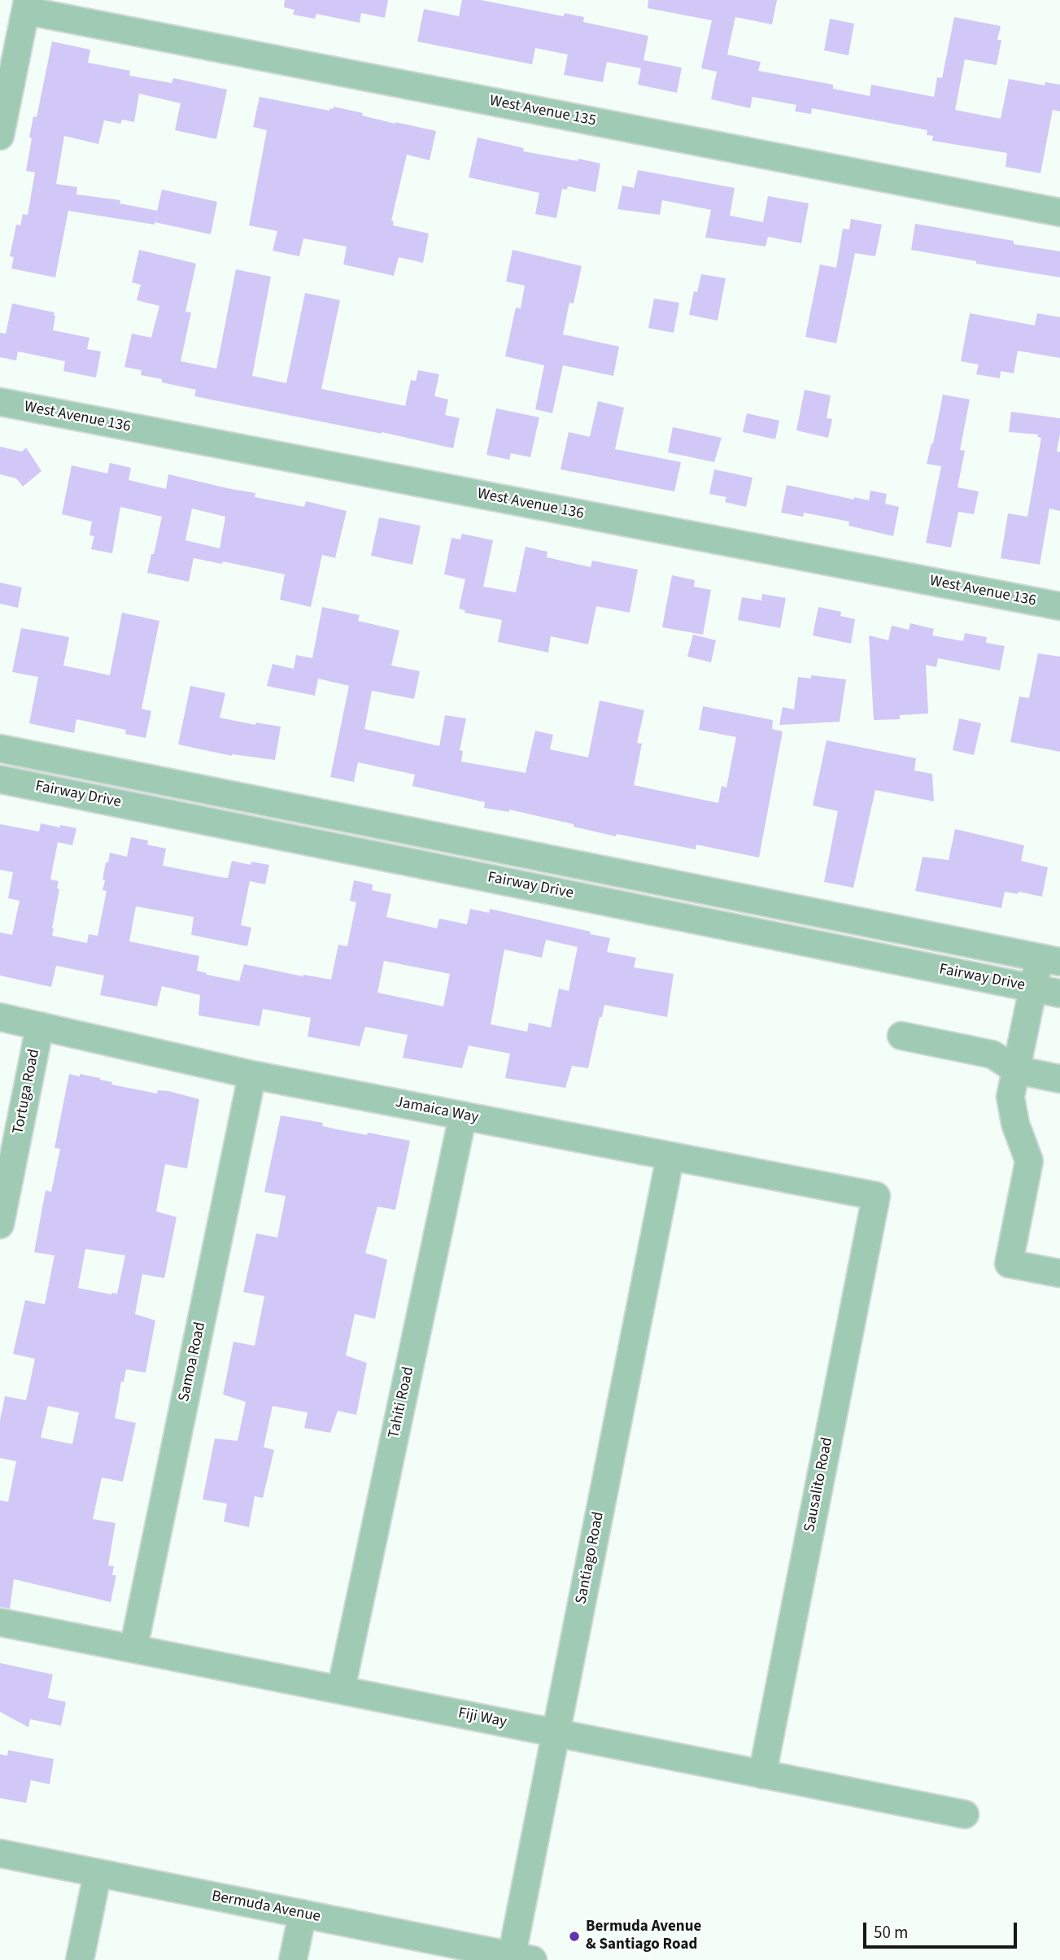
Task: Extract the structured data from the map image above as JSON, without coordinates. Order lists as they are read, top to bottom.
{
  "streets": {
    "street": [
      "West Avenue 135",
      "West Avenue 136",
      "Fairway Drive",
      "Tortuga Road",
      "Jamaica Way",
      "Samoa Road",
      "Tahiti Road",
      "Sausalito Road",
      "Santiago Road",
      "Fiji Way",
      "Bermuda Avenue"
    ]
  },
  "crossings": [
    ["Tortuga Road", "Jamaica Way"],
    ["Jamaica Way", "Samoa Road"],
    ["Jamaica Way", "Tahiti Road"],
    ["Jamaica Way", "Sausalito Road"],
    ["Jamaica Way", "Santiago Road"],
    ["Samoa Road", "Fiji Way"],
    ["Tahiti Road", "Fiji Way"],
    ["Sausalito Road", "Fiji Way"],
    ["Santiago Road", "Fiji Way"],
    ["Santiago Road", "Bermuda Avenue"]
  ],
  "places": ["Bermuda Avenue & Santiago Road"],
  "scale_bar": "50 m"
}
